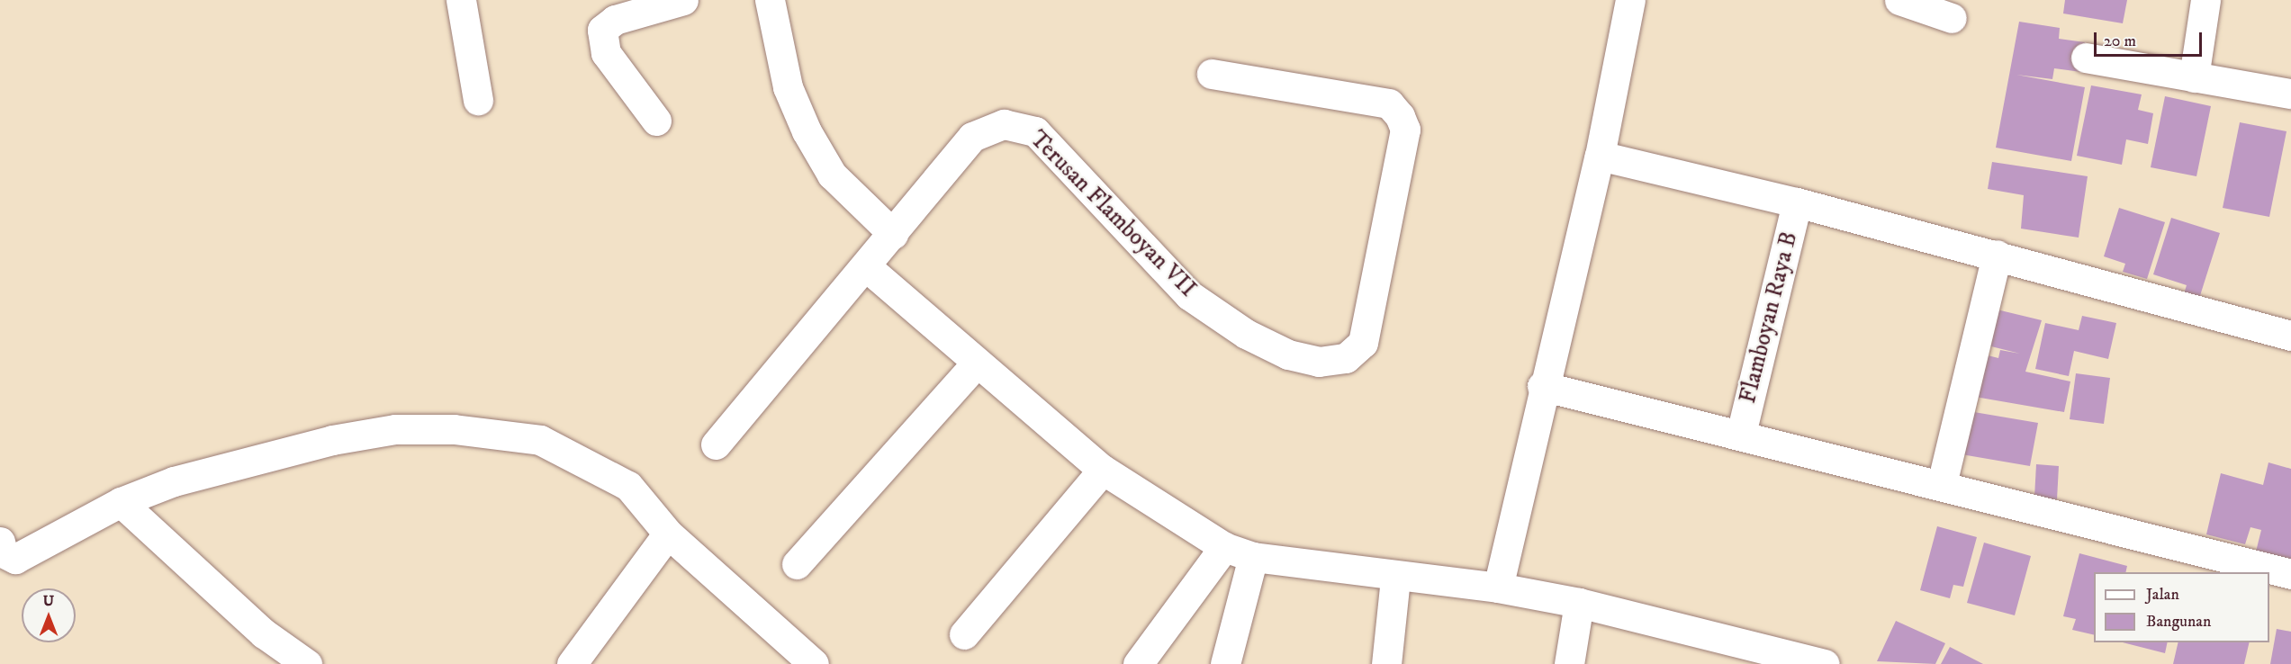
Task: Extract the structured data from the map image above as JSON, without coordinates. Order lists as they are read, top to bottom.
{
  "streets": {
    "street": ["Terusan Flamboyan VII", "Flamboyan Raya B"]
  },
  "legend": ["Jalan", "Bangunan"],
  "scale_bar": "20 m",
  "north": "top"
}
